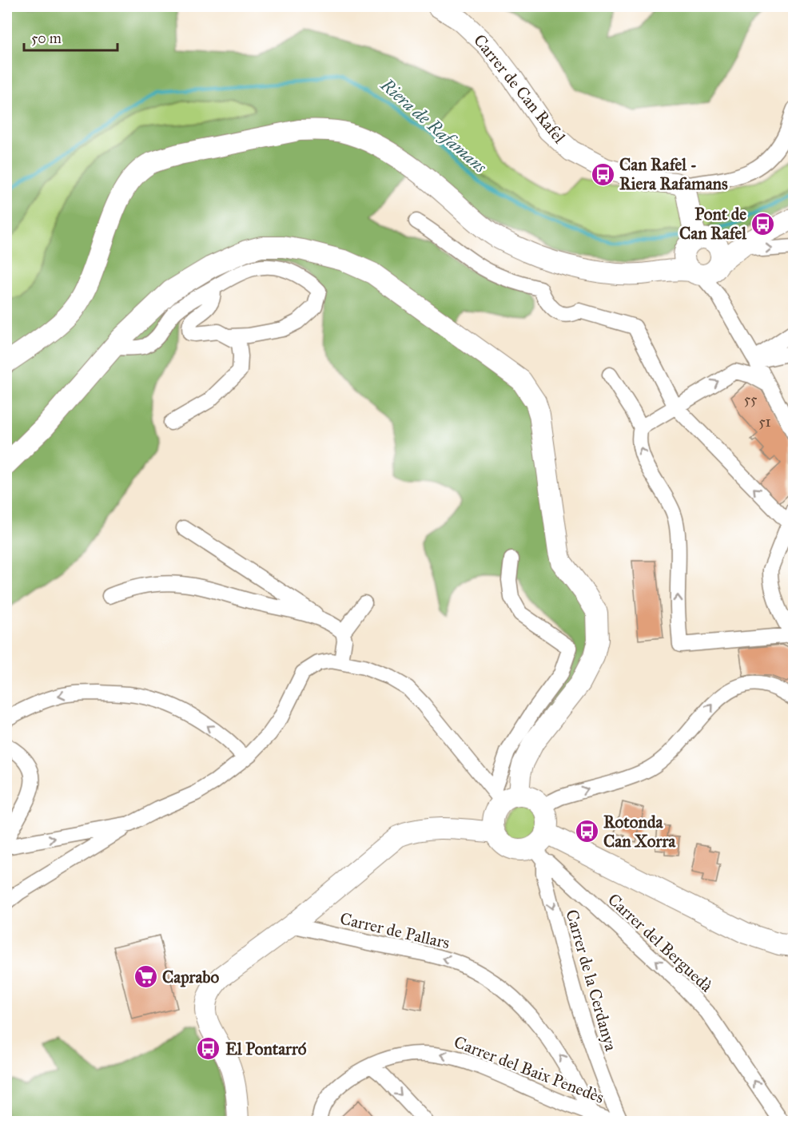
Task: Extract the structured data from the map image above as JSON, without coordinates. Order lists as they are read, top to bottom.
{
  "streets": {
    "street": [
      "Carrer de Can Rafel",
      "Carrer de Pallars",
      "Carrer del Berguedà",
      "Carrer de la Cerdanya",
      "Carrer del Baix Penedès"
    ]
  },
  "crossings": [
    ["Carrer de Pallars", "Carrer del Baix Penedès"],
    ["Carrer del Berguedà", "Carrer de la Cerdanya"]
  ],
  "one_way": [
    "Carrer de Pallars",
    "Carrer del Berguedà",
    "Carrer de la Cerdanya",
    "Carrer del Baix Penedès"
  ],
  "water": ["Riera de Rafamans"],
  "places": {
    "bus stop": [
      "Can Rafel - Riera Rafamans",
      "Pont de Can Rafel",
      "Rotonda Can Xorra",
      "El Pontarró"
    ],
    "supermarket": ["Caprabo"]
  },
  "house_numbers": ["55", "51"],
  "scale_bar": "50 m"
}
